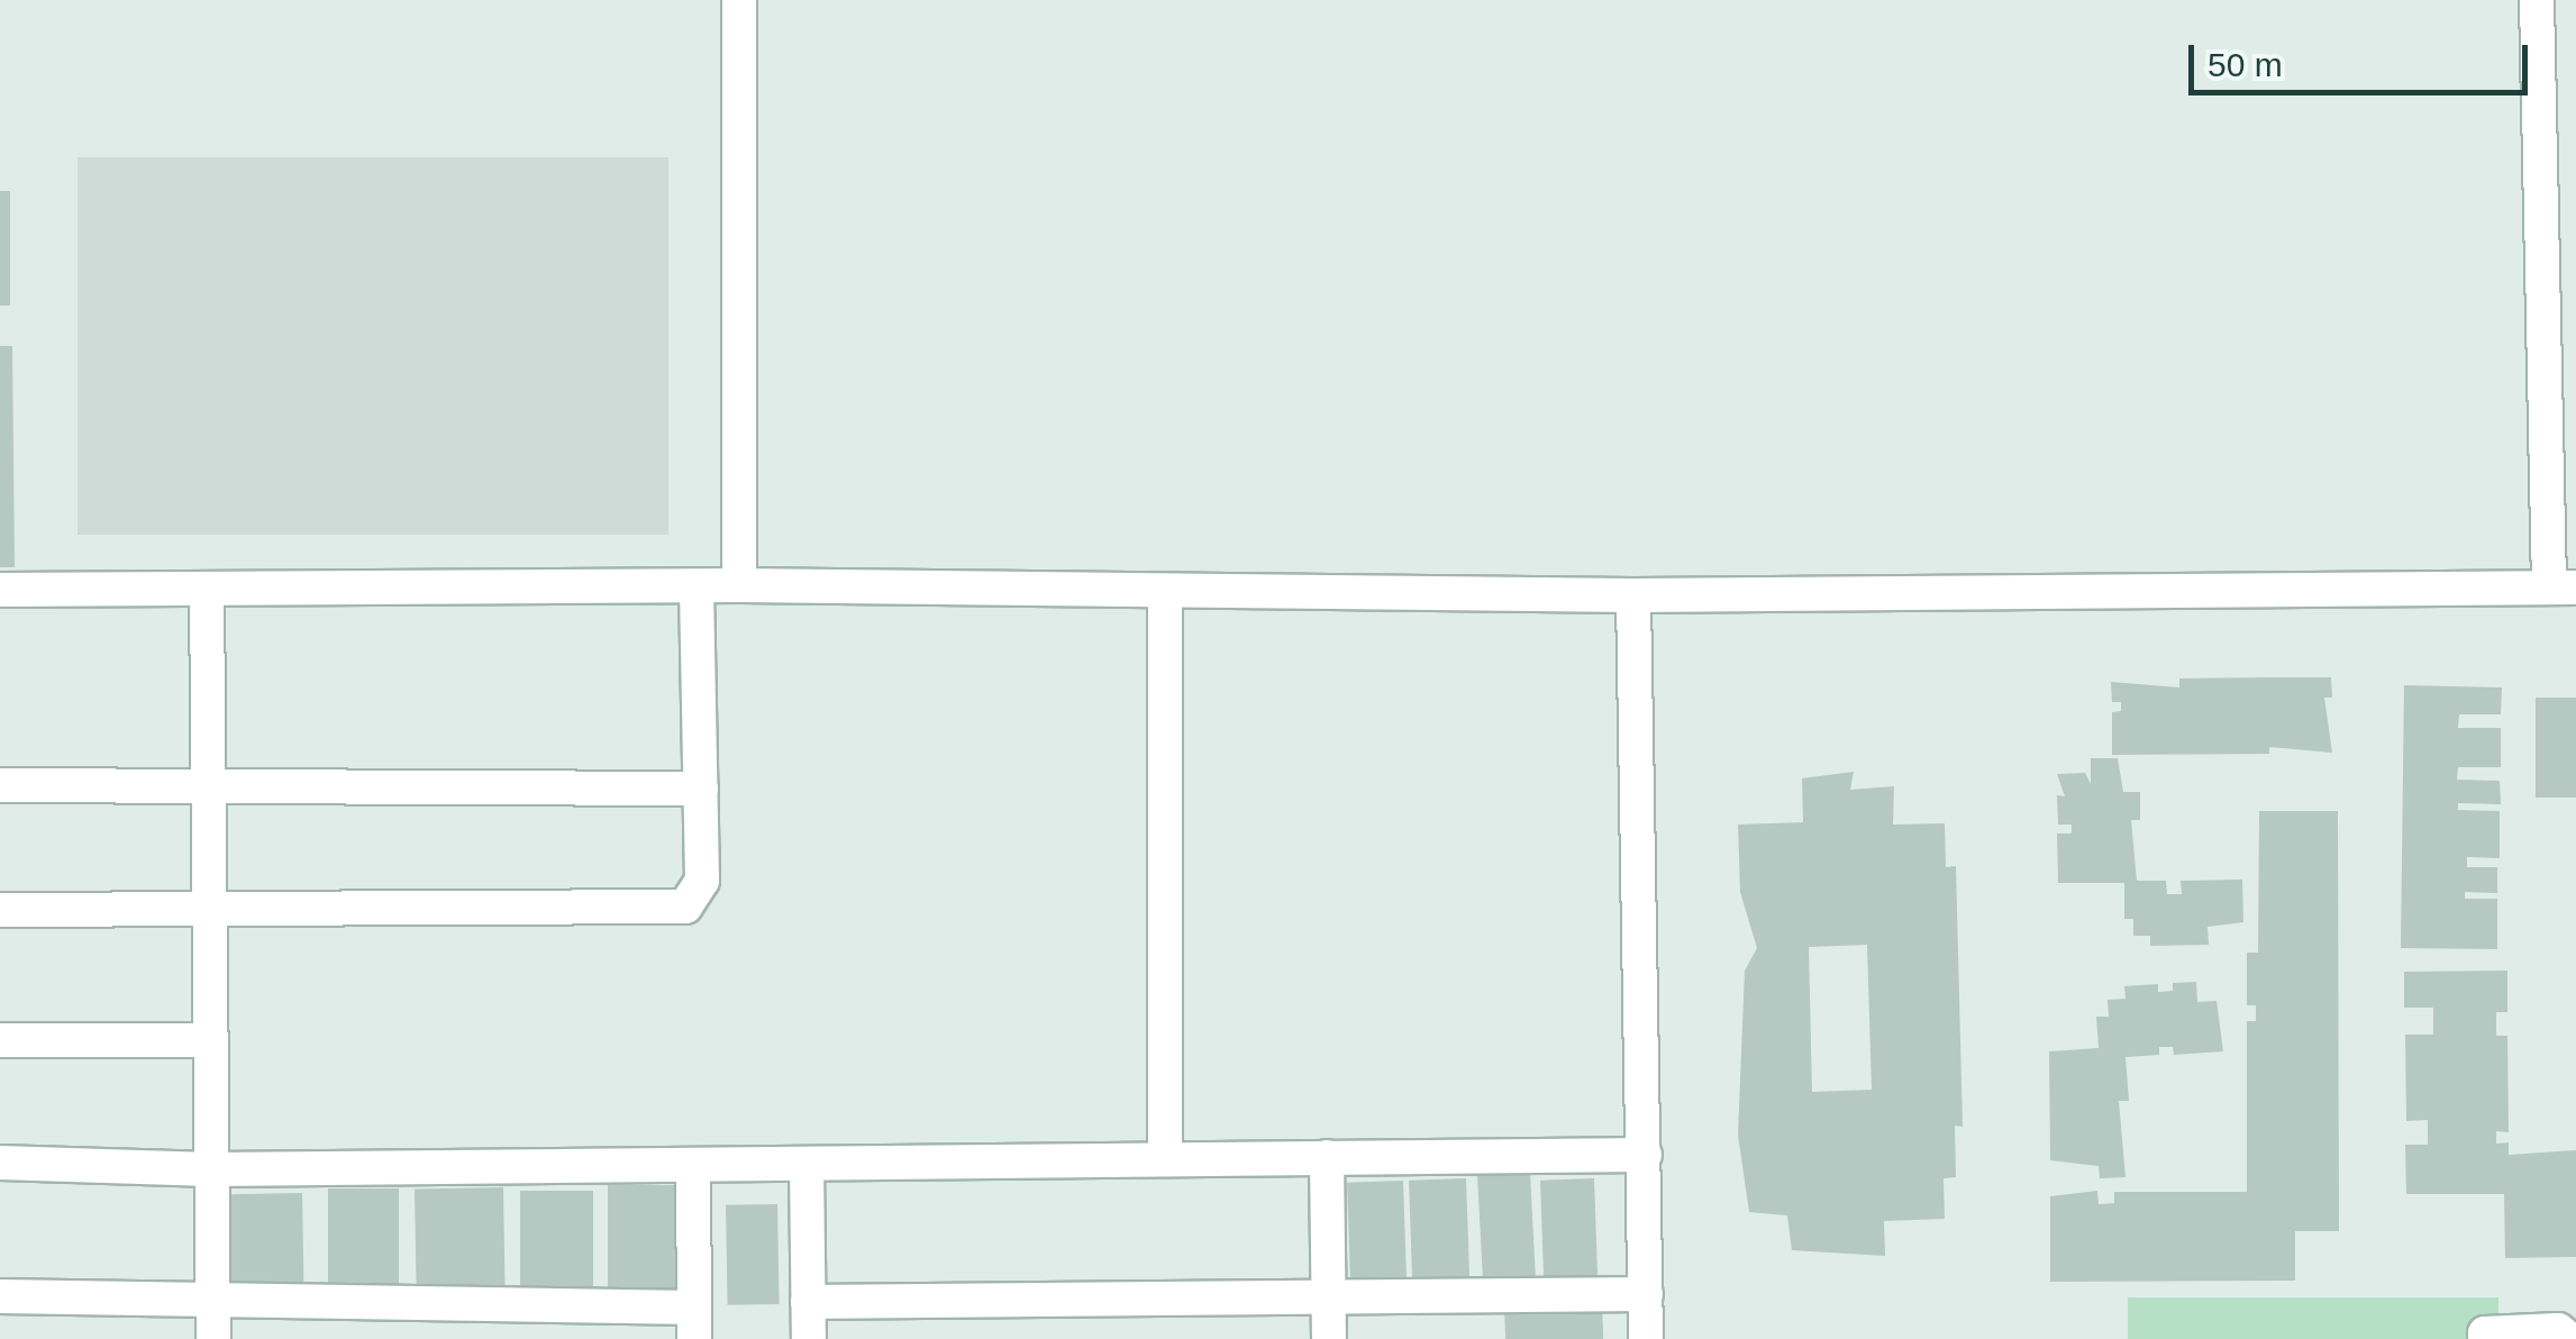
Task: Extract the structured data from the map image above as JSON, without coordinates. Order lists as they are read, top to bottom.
{
  "scale_bar": "50 m"
}
